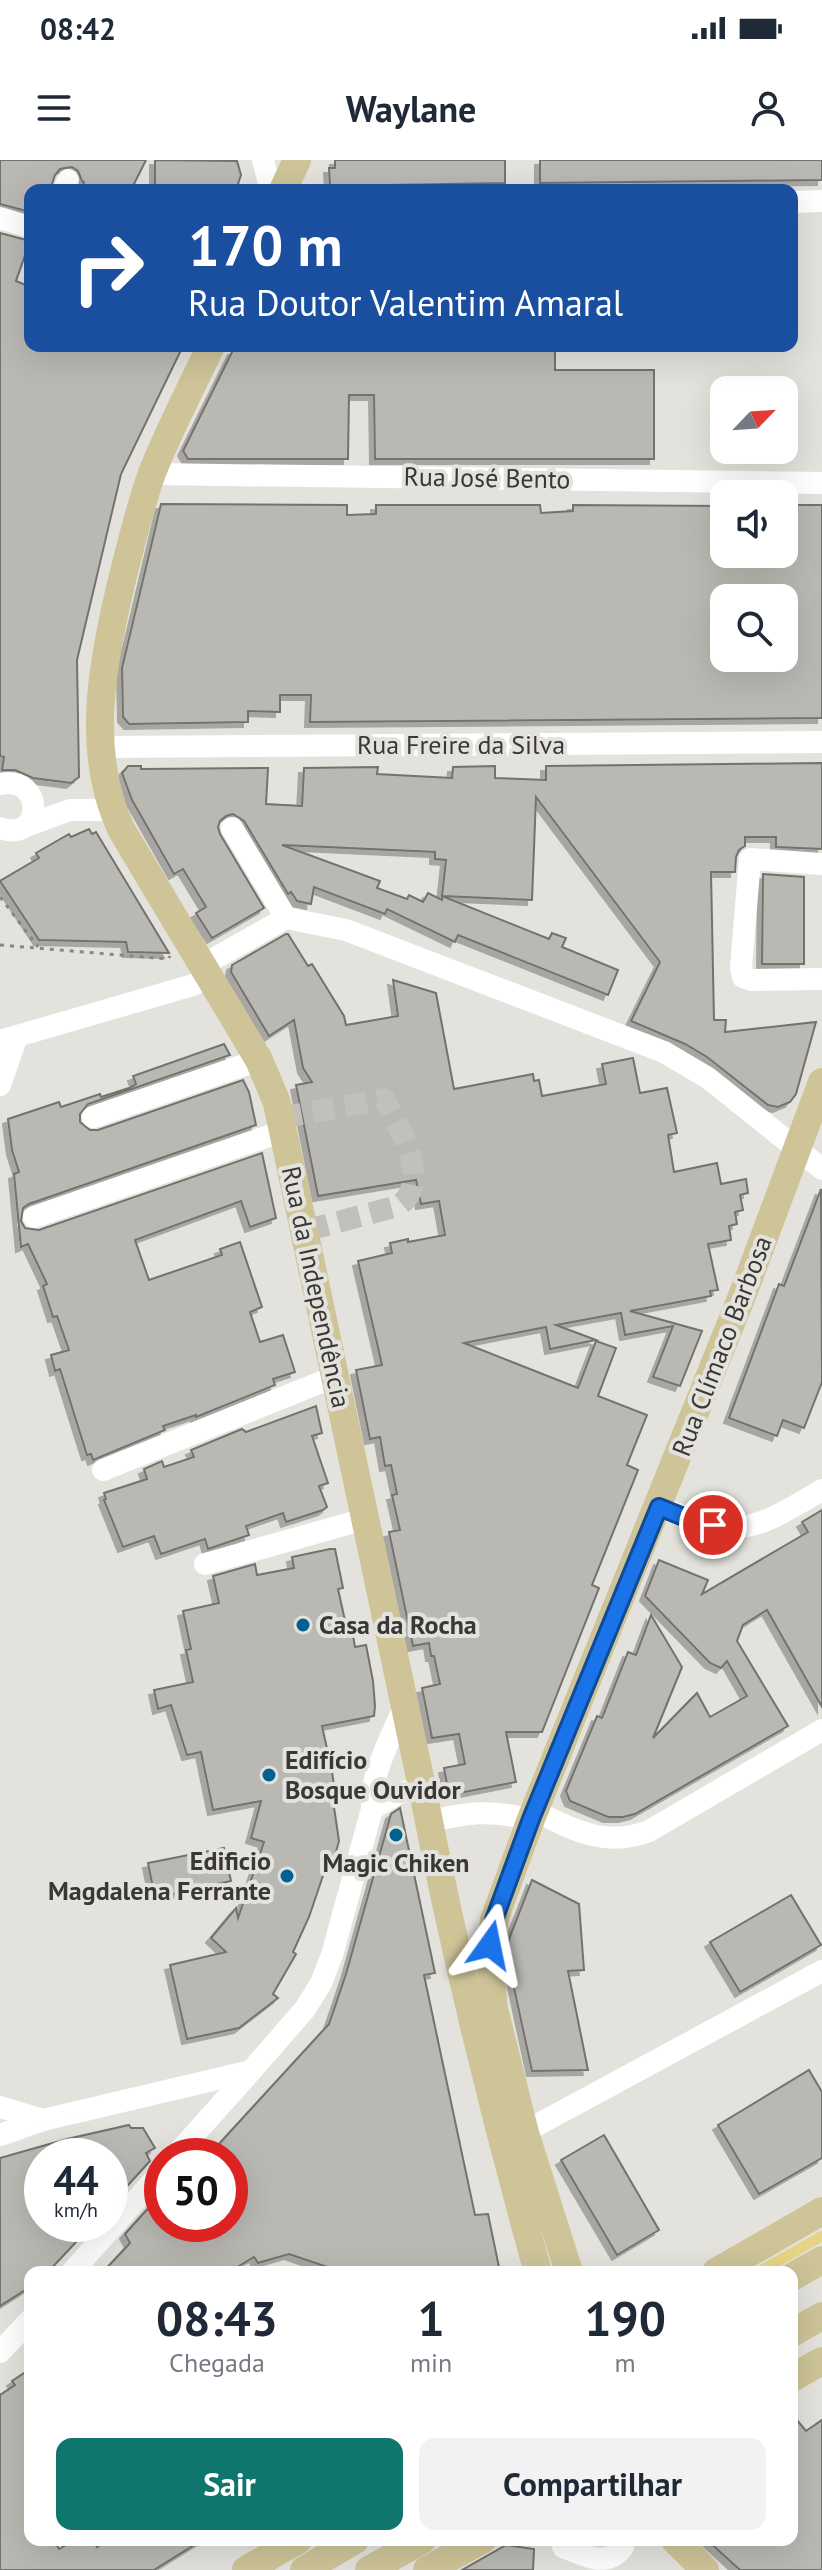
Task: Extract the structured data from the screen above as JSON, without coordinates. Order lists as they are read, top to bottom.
{
  "streets": {
    "main road": ["Rua da Independência", "Rua Clímaco Barbosa"],
    "street": ["Rua José Bento", "Rua Freire da Silva"]
  },
  "crossings": [
    ["Rua José Bento", "Rua da Independência"],
    ["Rua Freire da Silva", "Rua da Independência"],
    ["Rua da Independência", "Rua Clímaco Barbosa"]
  ],
  "places": [
    "Casa da Rocha",
    "Edifício Bosque Ouvidor",
    "Magic Chiken",
    "Edificio Magdalena Ferrante"
  ],
  "north": "top right",
  "page": {
    "status": "08:42",
    "header": "Waylane",
    "turn": ["170 m", "Rua Doutor Valentim Amaral"],
    "speed": "44 km/h",
    "limit": "50",
    "eta": [
      "08:43",
      "Chegada",
      "1",
      "min",
      "190",
      "m"
    ],
    "buttons": ["Sair", "Compartilhar"]
  }
}
